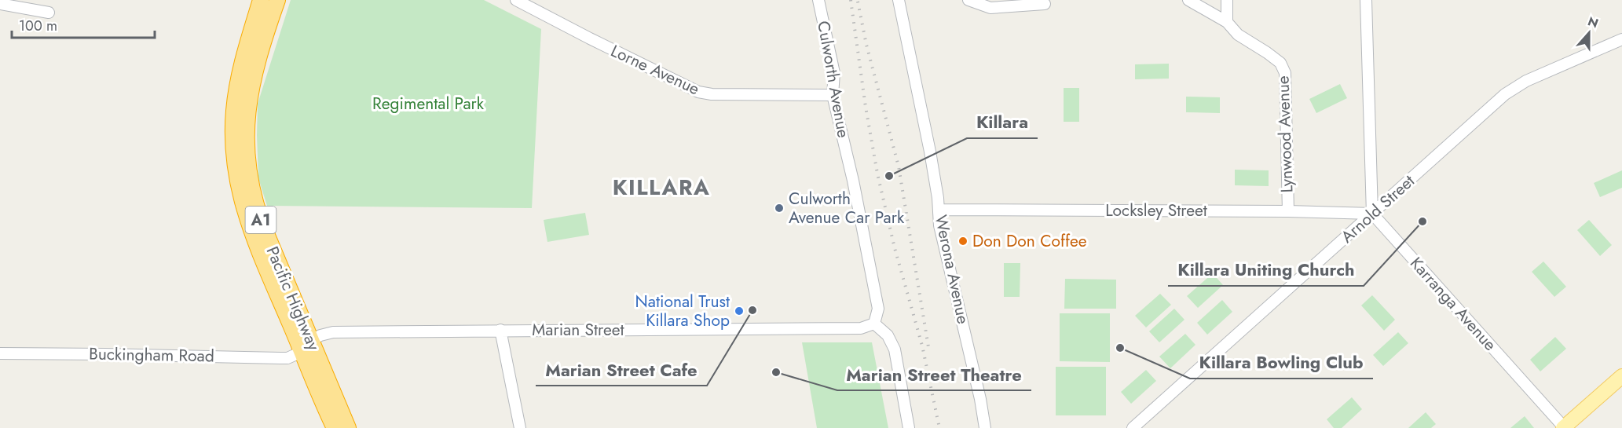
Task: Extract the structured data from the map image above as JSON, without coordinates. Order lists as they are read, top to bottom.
{
  "streets": {
    "highway": ["A1", "Pacific Highway"],
    "street": [
      "Lorne Avenue",
      "Culworth Avenue",
      "Lynwood Avenue",
      "Arnold Street",
      "Locksley Street",
      "Werona Avenue",
      "Karranga Avenue",
      "Marian Street",
      "Buckingham Road"
    ]
  },
  "crossings": [
    ["Lorne Avenue", "Culworth Avenue"],
    ["Culworth Avenue", "Marian Street"],
    ["Lynwood Avenue", "Locksley Street"],
    ["Arnold Street", "Locksley Street"],
    ["Arnold Street", "Karranga Avenue"],
    ["Locksley Street", "Werona Avenue"],
    ["Locksley Street", "Karranga Avenue"],
    ["Pacific Highway", "Marian Street"],
    ["Pacific Highway", "Buckingham Road"],
    ["Marian Street", "Buckingham Road"]
  ],
  "districts": ["KILLARA"],
  "parks": ["Regimental Park"],
  "places": [
    "Killara",
    "Culworth Avenue Car Park",
    "Killara Uniting Church",
    "Don Don Coffee",
    "Marian Street Cafe",
    "National Trust Killara Shop",
    "Killara Bowling Club",
    "Marian Street Theatre"
  ],
  "scale_bar": "100 m",
  "north": "top"
}
